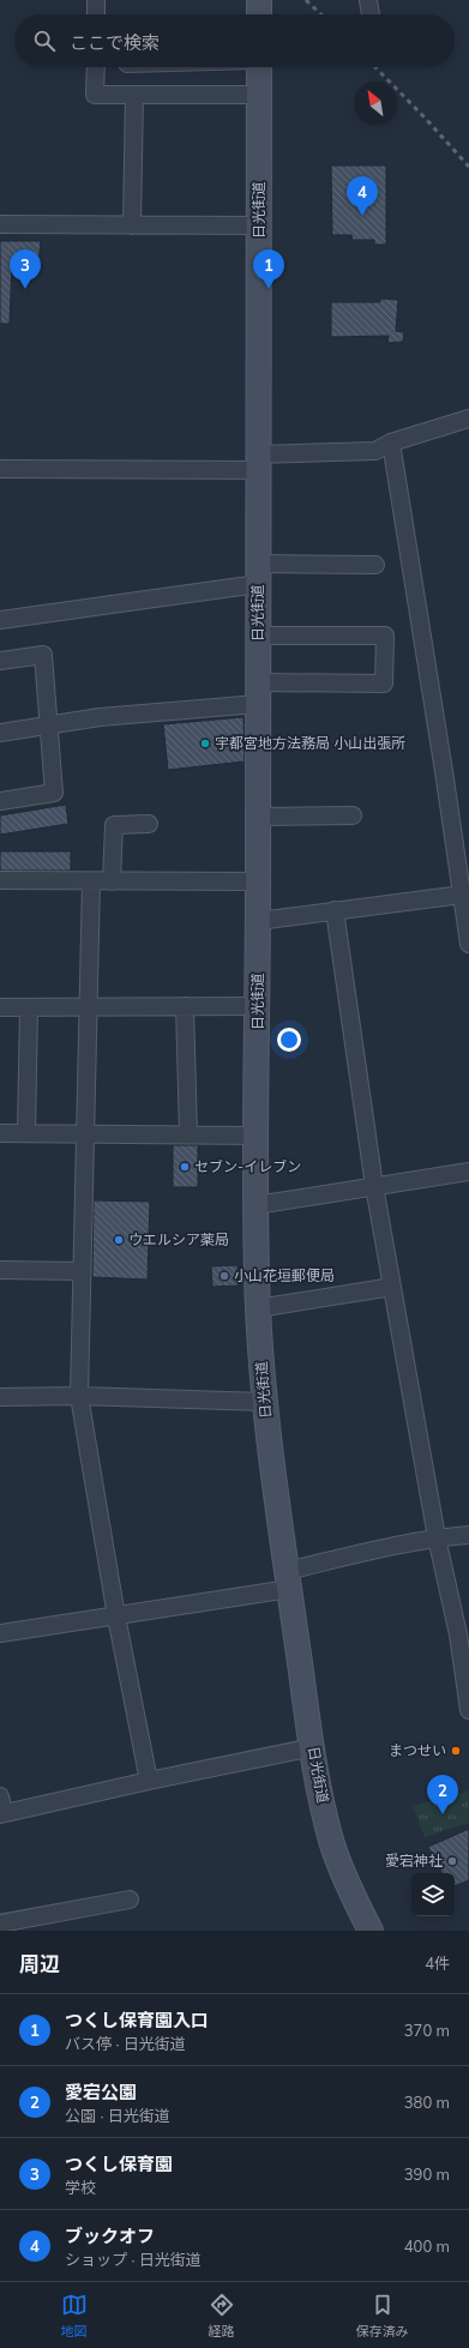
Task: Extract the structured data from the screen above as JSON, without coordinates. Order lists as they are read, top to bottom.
{
  "streets": {
    "main road": ["日光街道"]
  },
  "places": [
    "宇都宮地方法務局 小山出張所",
    "セブン-イレブン",
    "ウエルシア薬局",
    "小山花垣郵便局",
    "まつせい",
    "愛宕神社"
  ],
  "north": "top left",
  "page": {
    "search": "ここで検索",
    "pins": [
      "4",
      "1",
      "3",
      "2"
    ],
    "heading": ["周辺", "4件"],
    "list": [
      {
        "mark": "1",
        "name": "つくし保育園入口",
        "note": "バス停 · 日光街道",
        "value": "370 m"
      },
      {
        "mark": "2",
        "name": "愛宕公園",
        "note": "公園 · 日光街道",
        "value": "380 m"
      },
      {
        "mark": "3",
        "name": "つくし保育園",
        "note": "学校",
        "value": "390 m"
      },
      {
        "mark": "4",
        "name": "ブックオフ",
        "note": "ショップ · 日光街道",
        "value": "400 m"
      }
    ],
    "nav": ["地図", "経路", "保存済み"]
  }
}
